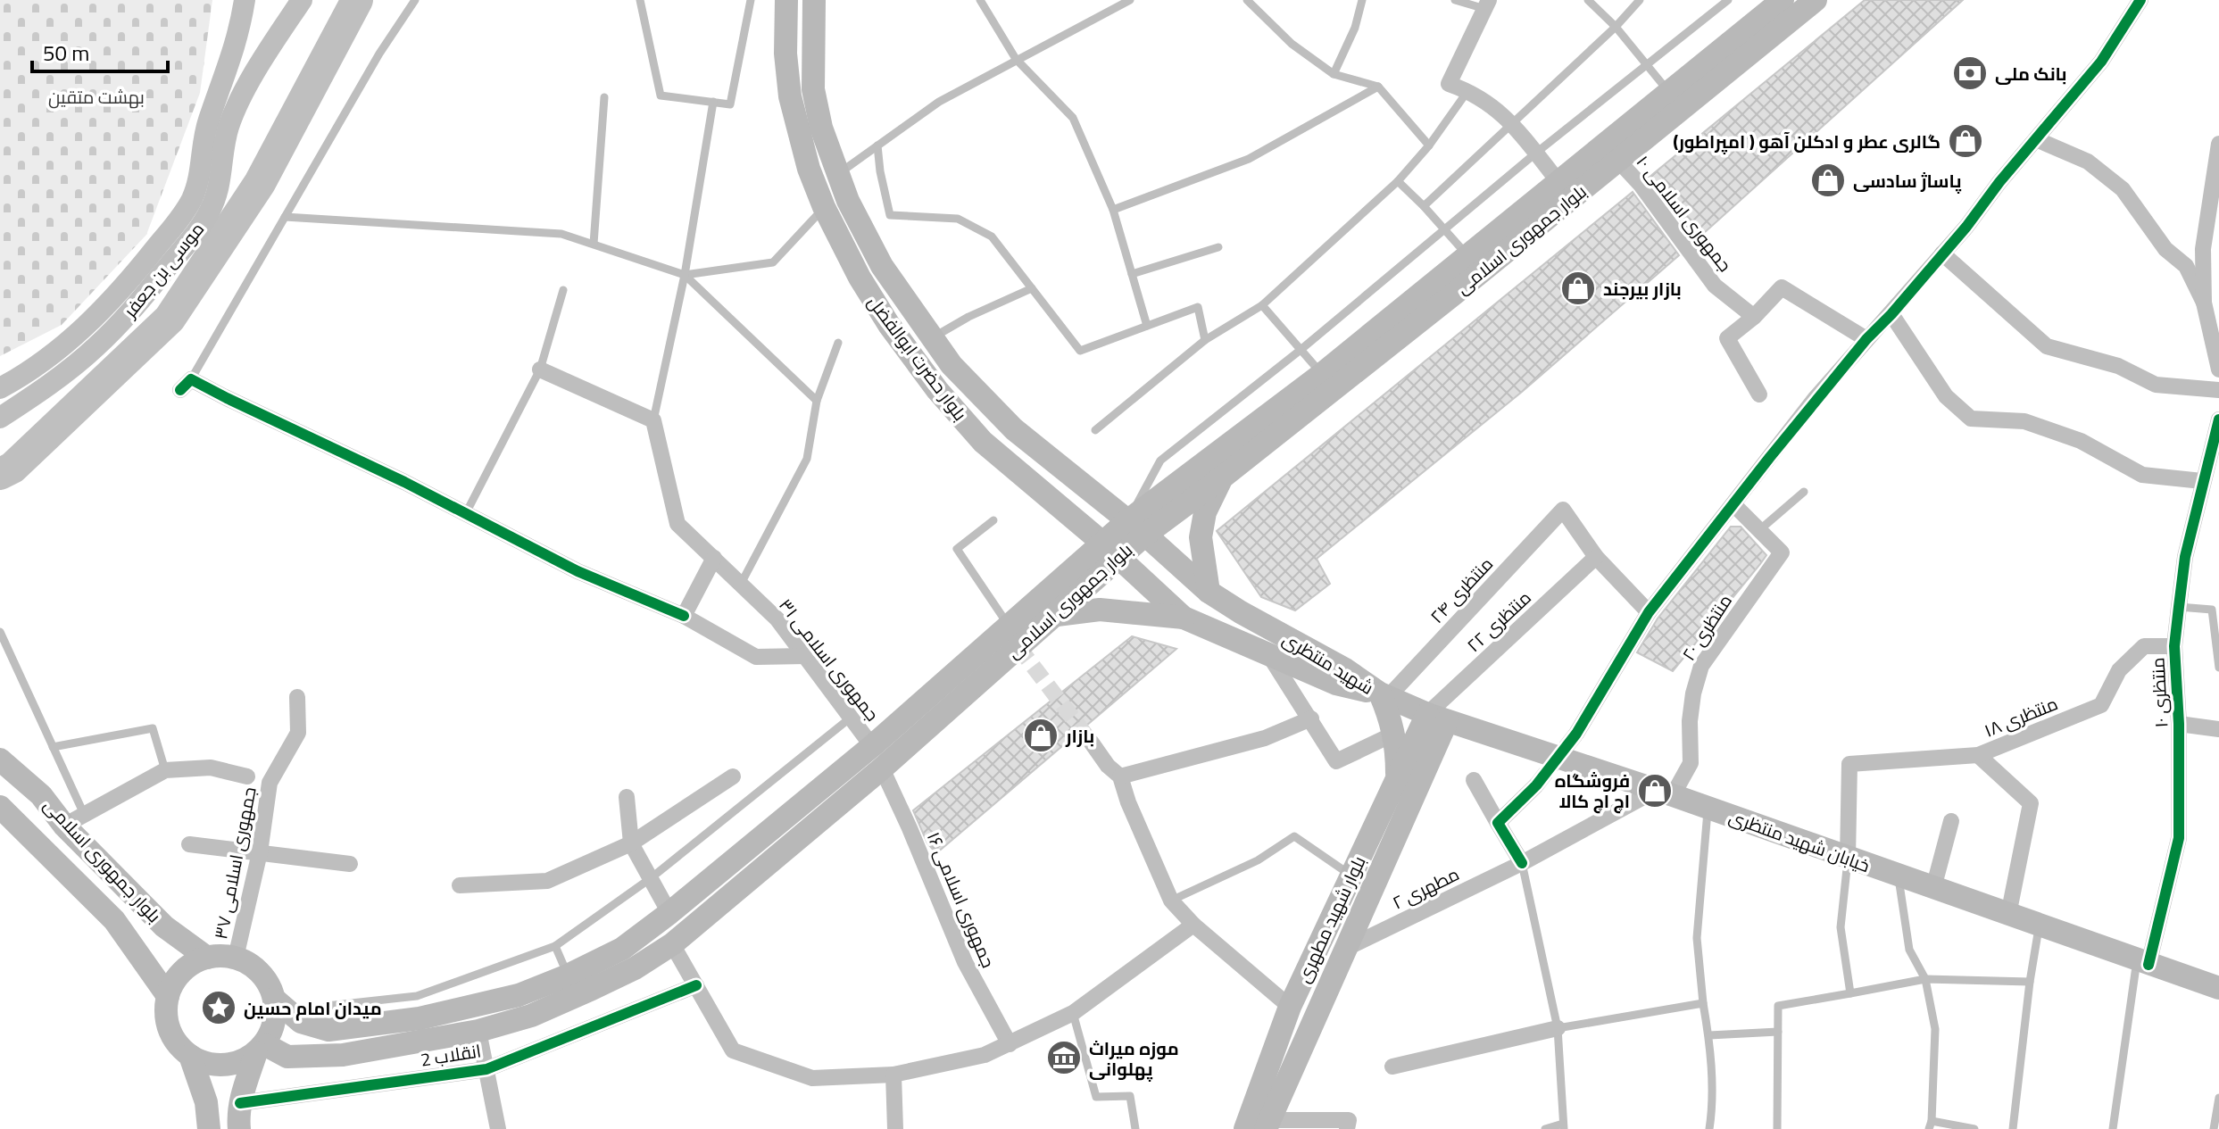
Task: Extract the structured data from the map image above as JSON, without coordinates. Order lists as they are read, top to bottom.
{
  "streets": {
    "main road": [
      "بلوار جمهوری اسلامی",
      "بلوار حضرت ابوالفضل",
      "شهید منتظری",
      "خیابان شهید منتظری",
      "بلوار شهید مطهری"
    ],
    "street": [
      "جمهوری اسلامی ۱۰",
      "موسی بن جعفر",
      "منتظری ۲۴",
      "منتظری ۲۲",
      "منتظری ۲۰",
      "جمهوری اسلامی ۳۱",
      "منتظری ۱۰",
      "منتظری ۱۸",
      "جمهوری اسلامی ۳۷",
      "مطهری ۲",
      "جمهوری اسلامی ۱۶",
      "انقلاب 2"
    ]
  },
  "crossings": [
    ["جمهوری اسلامی ۱۰", "بلوار جمهوری اسلامی"],
    ["بلوار جمهوری اسلامی", "بلوار حضرت ابوالفضل"],
    ["بلوار جمهوری اسلامی", "جمهوری اسلامی ۳۱"],
    ["بلوار جمهوری اسلامی", "شهید منتظری"],
    ["بلوار جمهوری اسلامی", "جمهوری اسلامی ۳۷"],
    ["بلوار جمهوری اسلامی", "جمهوری اسلامی ۱۶"],
    ["بلوار حضرت ابوالفضل", "شهید منتظری"],
    ["منتظری ۲۴", "منتظری ۲۲"],
    ["منتظری ۲۴", "شهید منتظری"],
    ["منتظری ۲۴", "خیابان شهید منتظری"],
    ["منتظری ۲۲", "خیابان شهید منتظری"],
    ["منتظری ۲۲", "بلوار شهید مطهری"],
    ["منتظری ۲۰", "خیابان شهید منتظری"],
    ["منتظری ۲۰", "مطهری ۲"],
    ["شهید منتظری", "خیابان شهید منتظری"],
    ["منتظری ۱۰", "منتظری ۱۸"],
    ["منتظری ۱۰", "خیابان شهید منتظری"],
    ["منتظری ۱۸", "خیابان شهید منتظری"],
    ["خیابان شهید منتظری", "مطهری ۲"],
    ["خیابان شهید منتظری", "بلوار شهید مطهری"],
    ["مطهری ۲", "بلوار شهید مطهری"]
  ],
  "parks": ["بهشت متقین"],
  "places": {
    "bank": ["بانک ملی"],
    "shop": [
      "گالرى عطر و ادكلن آهو ( امپراطور)",
      "پاساژ سادسی",
      "بازار بیرجند",
      "بازار",
      "فروشگاه اچ اچ کالا"
    ],
    "place": ["میدان امام حسین"],
    "museum": ["موزه میراث پهلوانی"]
  },
  "scale_bar": "50 m"
}
